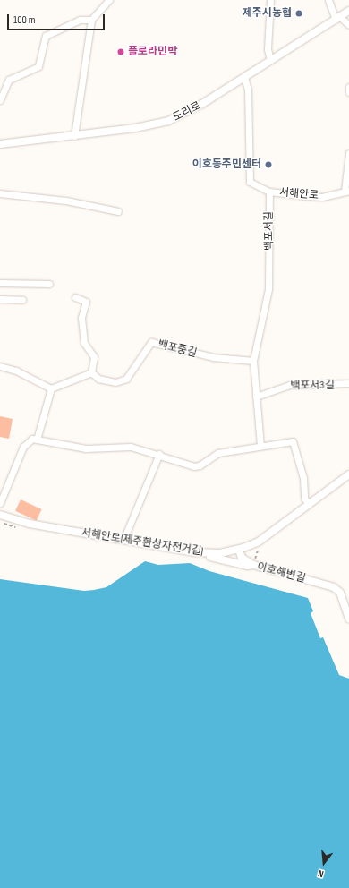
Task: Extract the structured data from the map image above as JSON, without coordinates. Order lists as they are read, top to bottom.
{
  "streets": {
    "street": [
      "도리로",
      "서해안로",
      "백포서길",
      "백포중길",
      "백포서3길",
      "서해안로(제주환상자전거길)",
      "이호해변길"
    ]
  },
  "crossings": [
    ["서해안로", "백포서길"],
    ["백포서길", "백포중길"],
    ["백포서길", "백포서3길"],
    ["서해안로(제주환상자전거길)", "이호해변길"]
  ],
  "places": ["제주시농협", "플로라민박", "이호동주민센터"],
  "scale_bar": "100 m",
  "north": "bottom"
}
